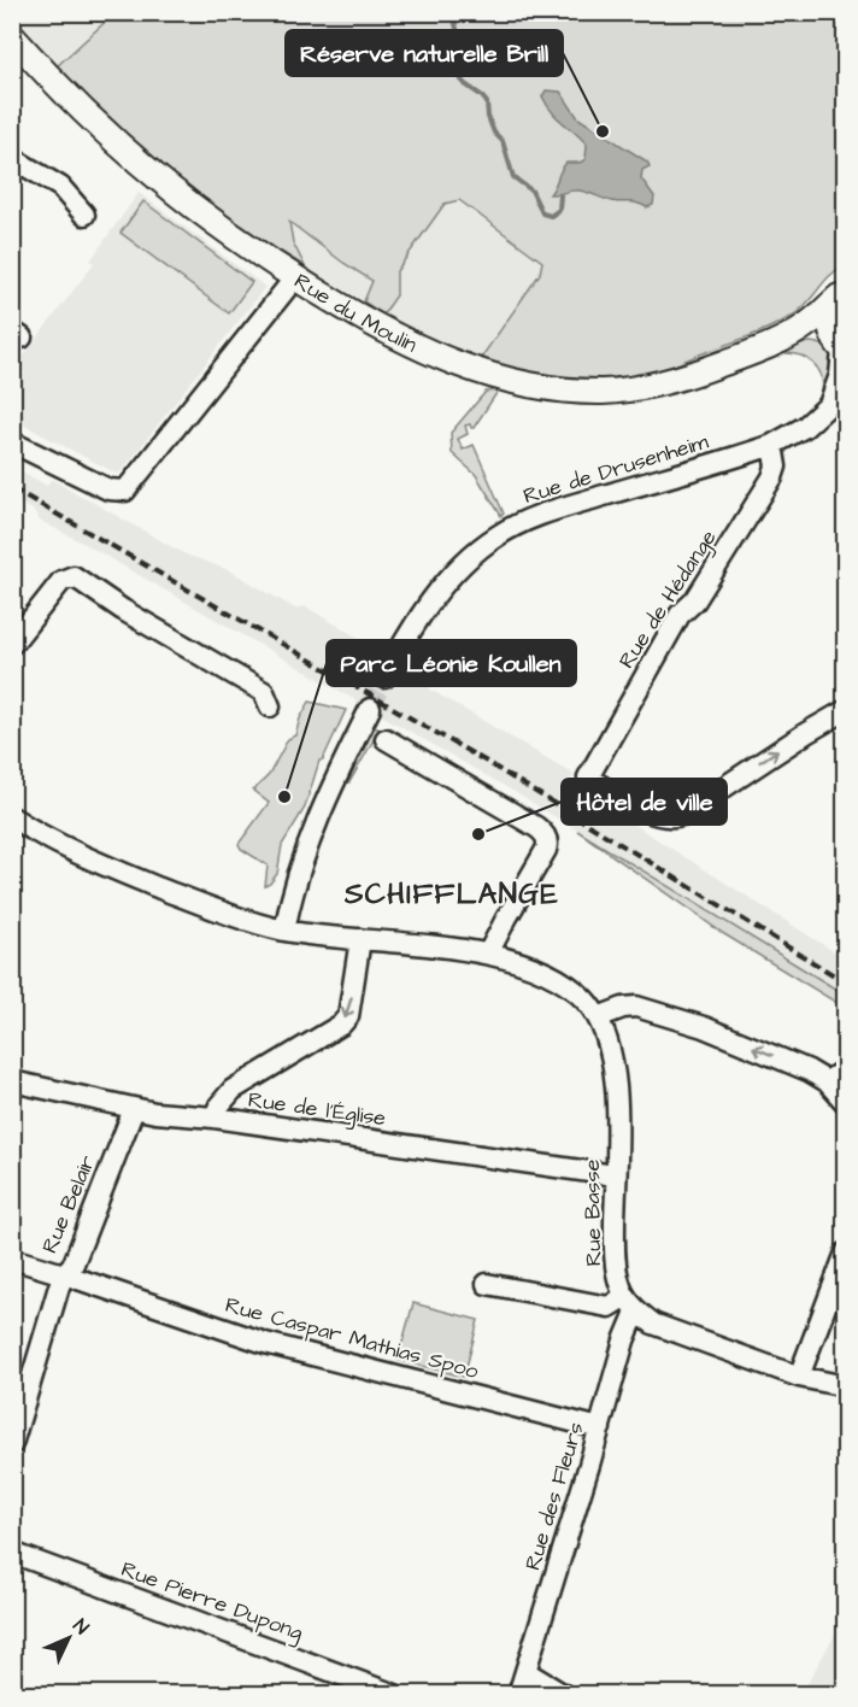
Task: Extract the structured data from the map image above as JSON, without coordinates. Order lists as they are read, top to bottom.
{
  "streets": {
    "main road": ["Rue du Moulin"],
    "street": [
      "Rue de Drusenheim",
      "Rue de Hédange",
      "Rue de l'Église",
      "Rue Belair",
      "Rue Basse",
      "Rue Caspar Mathias Spoo",
      "Rue des Fleurs",
      "Rue Pierre Dupong"
    ]
  },
  "crossings": [
    ["Rue de Drusenheim", "Rue de Hédange"],
    ["Rue de l'Église", "Rue Belair"],
    ["Rue de l'Église", "Rue Basse"],
    ["Rue Belair", "Rue Caspar Mathias Spoo"],
    ["Rue Basse", "Rue des Fleurs"],
    ["Rue Caspar Mathias Spoo", "Rue des Fleurs"]
  ],
  "districts": ["SCHIFFLANGE"],
  "places": ["Réserve naturelle Brill", "Parc Léonie Koullen", "Hôtel de ville"],
  "north": "top right"
}
